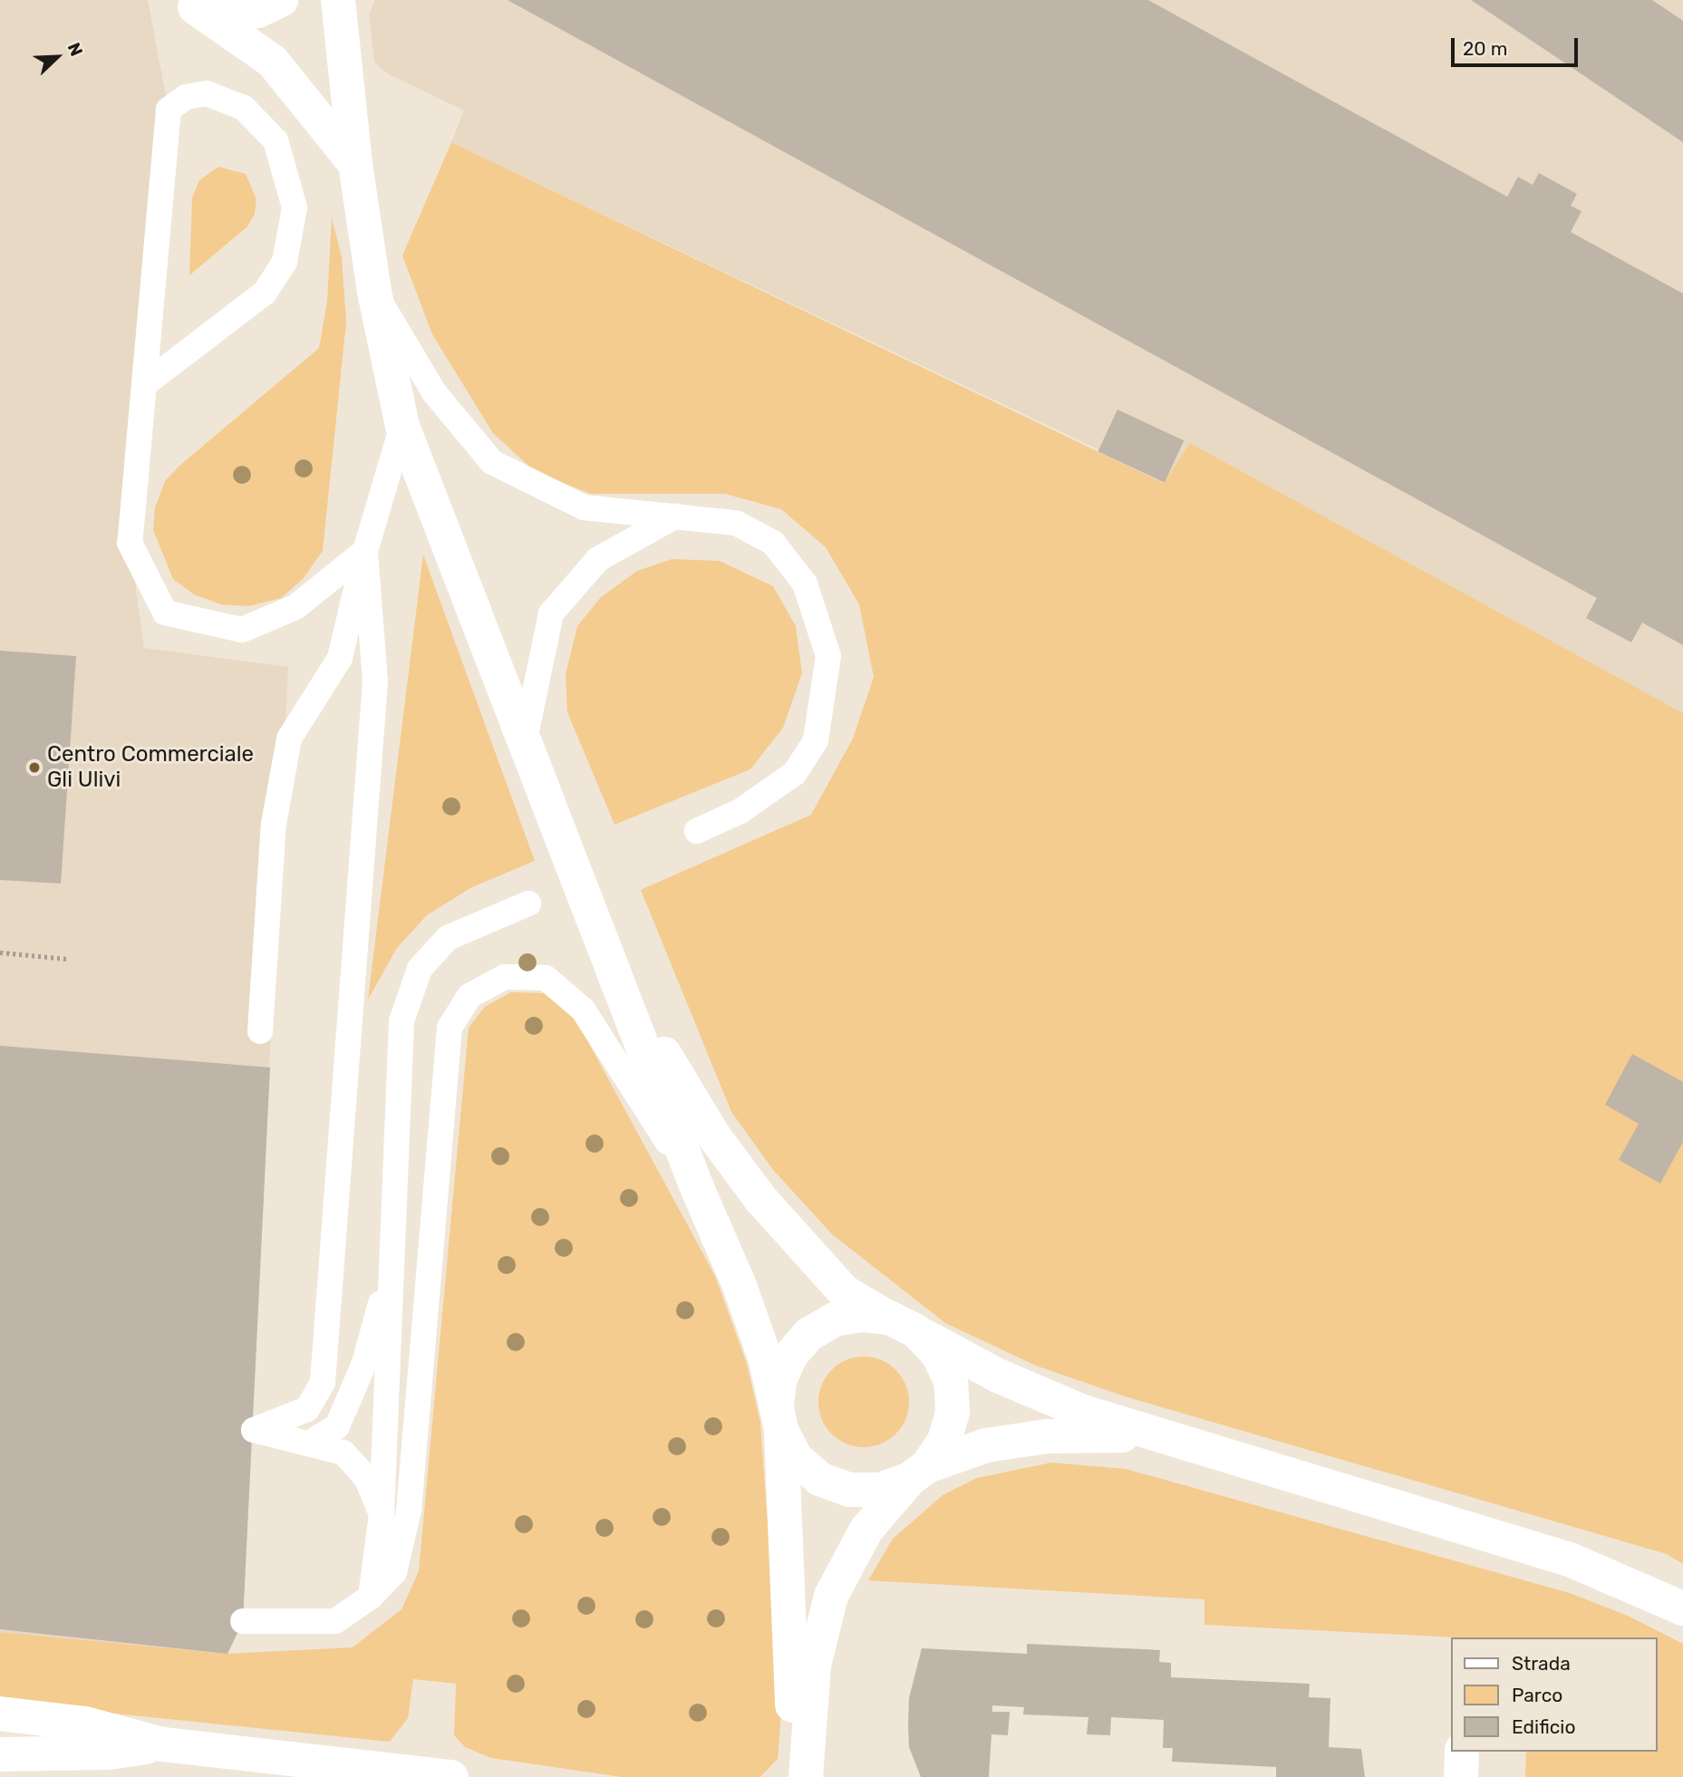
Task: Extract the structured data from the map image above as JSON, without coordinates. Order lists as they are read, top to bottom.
{
  "places": ["Centro Commerciale Gli Ulivi"],
  "legend": ["Strada", "Parco", "Edificio"],
  "scale_bar": "20 m",
  "north": "top right"
}
